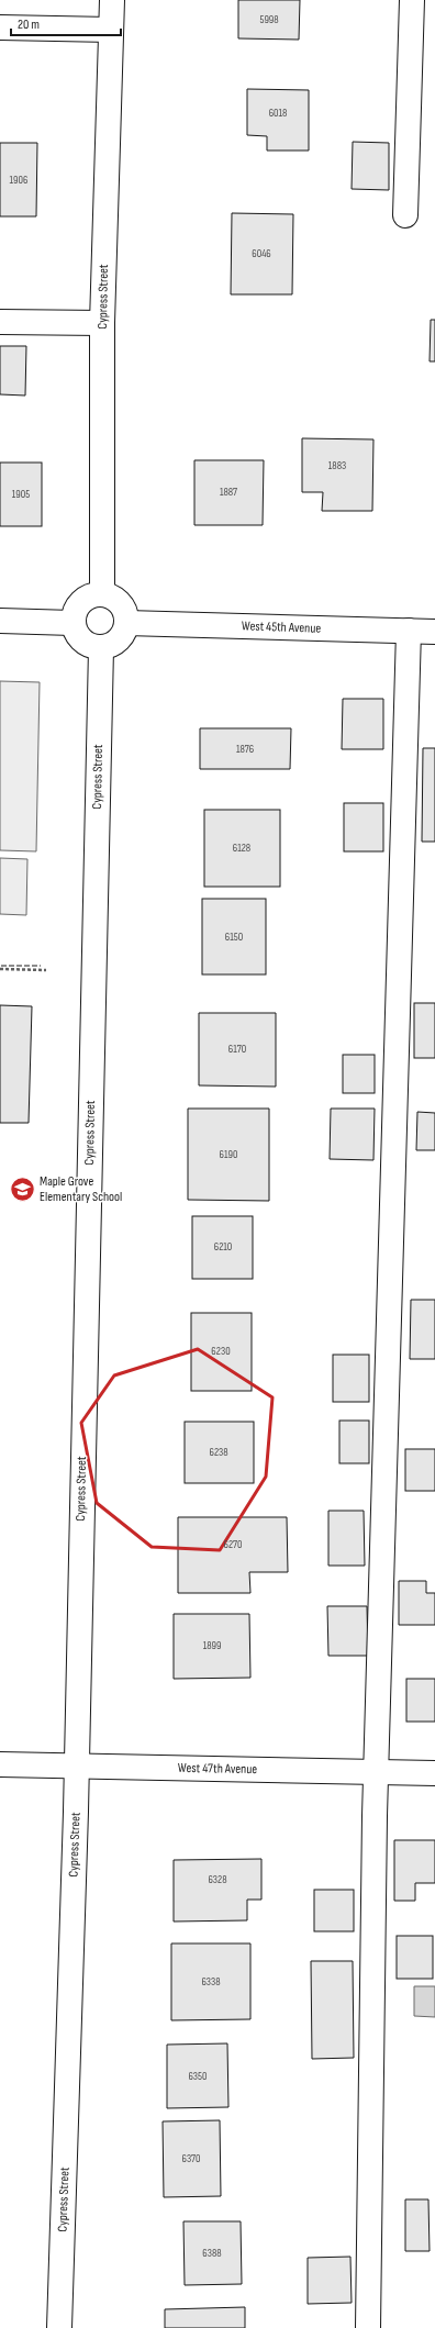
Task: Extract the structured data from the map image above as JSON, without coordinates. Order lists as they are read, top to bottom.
{
  "streets": {
    "street": ["Cypress Street", "West 45th Avenue", "West 47th Avenue"]
  },
  "crossings": [
    ["Cypress Street", "West 45th Avenue"],
    ["Cypress Street", "West 47th Avenue"]
  ],
  "places": {
    "school or university": ["Maple Grove Elementary School"]
  },
  "house_numbers": [
    "5998",
    "6018",
    "1906",
    "6046",
    "1883",
    "1887",
    "1905",
    "1876",
    "6128",
    "6150",
    "6170",
    "6190",
    "6210",
    "6230",
    "6238",
    "6270",
    "1899",
    "6328",
    "6338",
    "6350",
    "6370",
    "6388"
  ],
  "scale_bar": "20 m"
}
